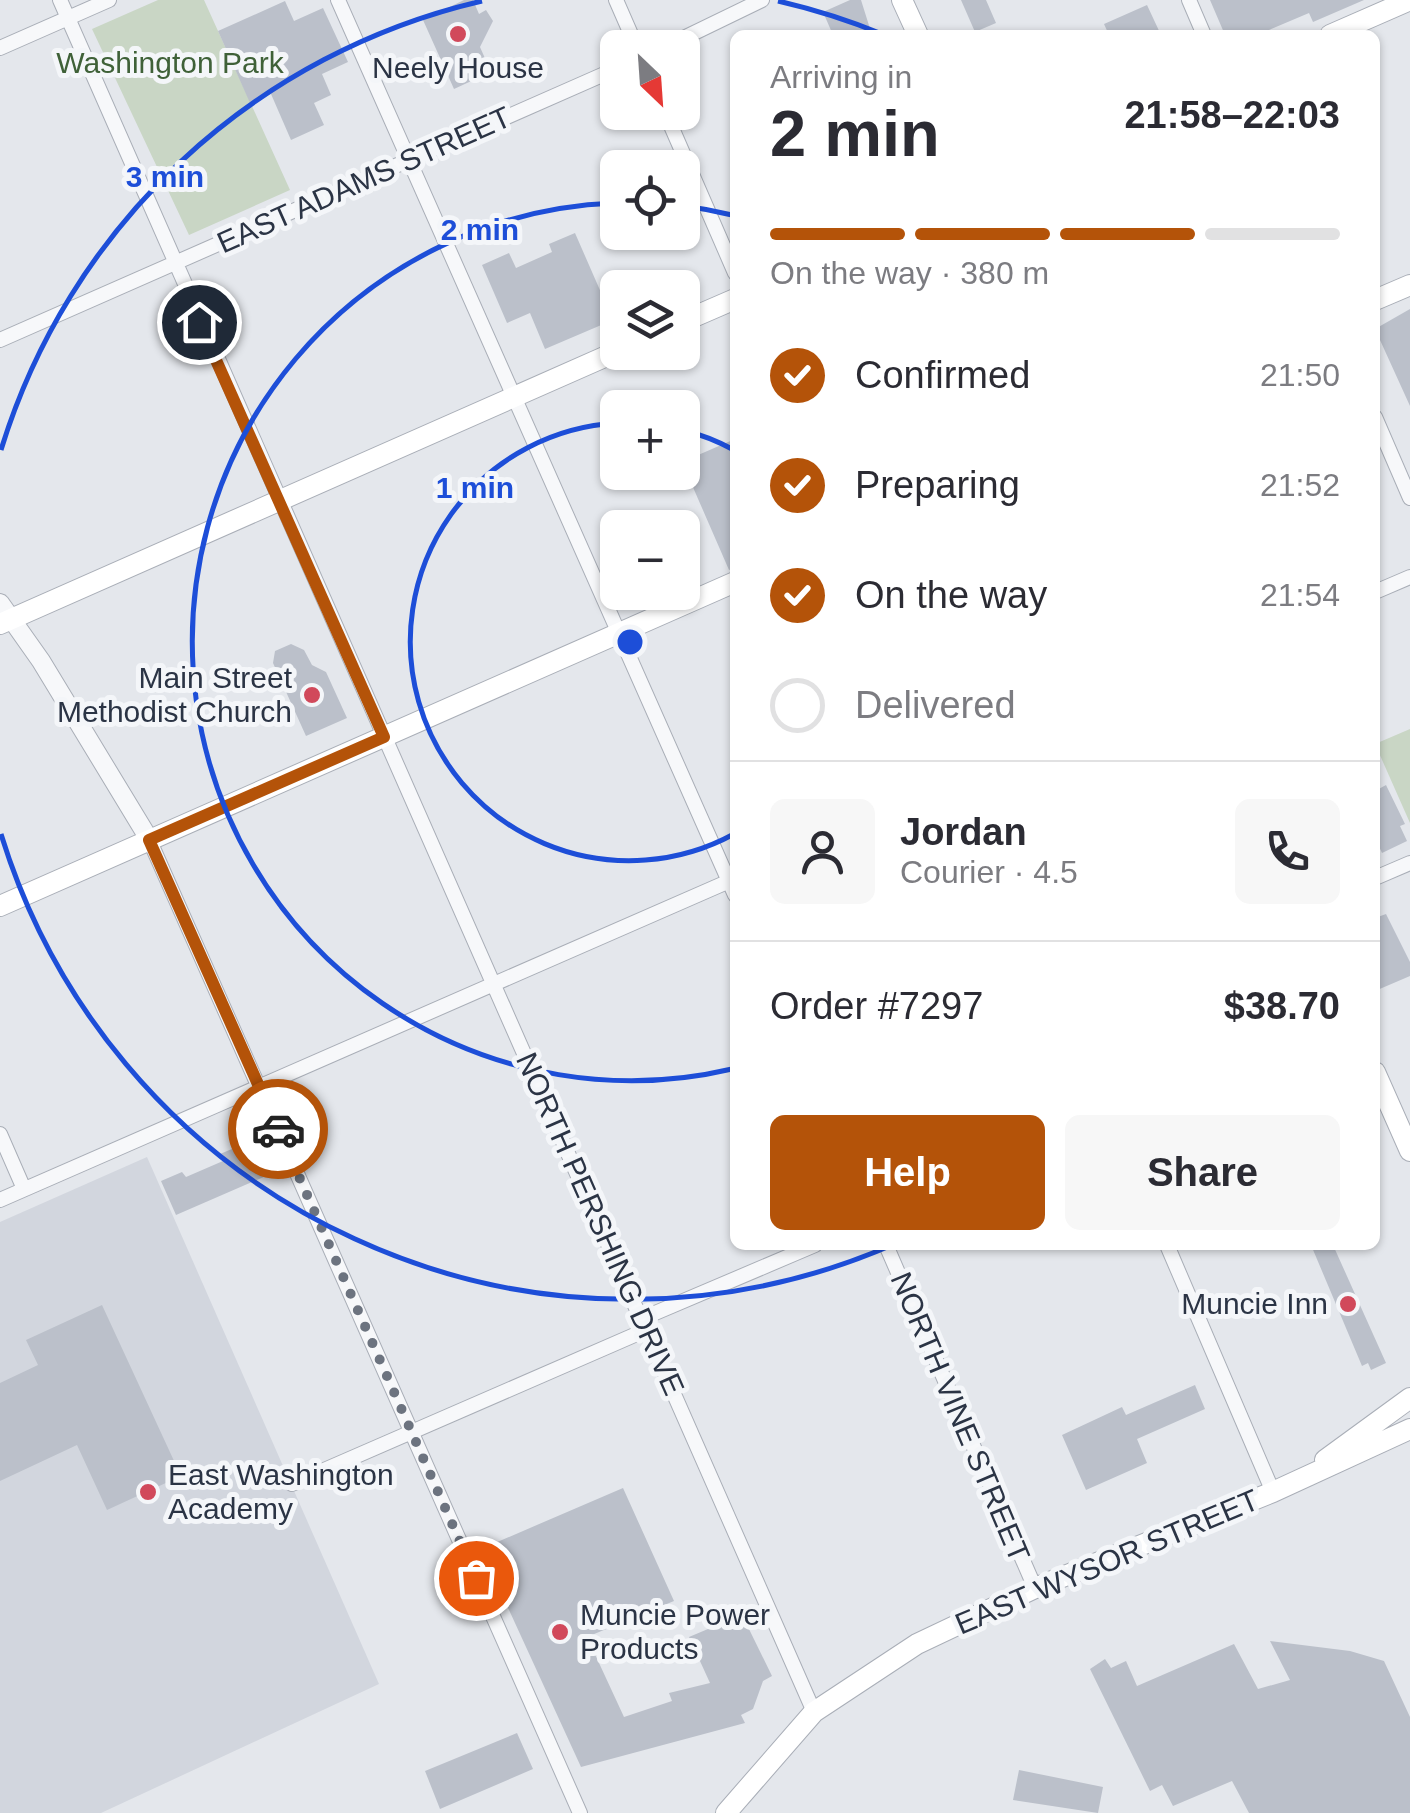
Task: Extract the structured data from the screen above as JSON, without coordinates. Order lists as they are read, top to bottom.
{
  "streets": {
    "main road": ["EAST WYSOR STREET"],
    "street": ["EAST ADAMS STREET", "NORTH PERSHING DRIVE", "NORTH VINE STREET"]
  },
  "crossings": [
    ["EAST ADAMS STREET", "NORTH PERSHING DRIVE"],
    ["NORTH PERSHING DRIVE", "EAST WYSOR STREET"],
    ["NORTH VINE STREET", "EAST WYSOR STREET"]
  ],
  "parks": ["Washington Park"],
  "places": [
    "Neely House",
    "Main Street Methodist Church",
    "Muncie Inn",
    "East Washington Academy",
    "Muncie Power Products"
  ],
  "north": "bottom right",
  "page": {
    "map_buttons": ["+", "−"],
    "heading": ["2 min", "Arriving in", "21:58–22:03"],
    "panel": [
      "Jordan",
      "Courier · 4.5",
      "Order #7297",
      "$38.70"
    ],
    "bar": "On the way · 380 m",
    "list": [
      ["Confirmed", "21:50"],
      ["Preparing", "21:52"],
      ["On the way", "21:54"],
      "Delivered"
    ],
    "buttons": ["Help", "Share"]
  },
  "rings": ["3 min", "2 min", "1 min"]
}
